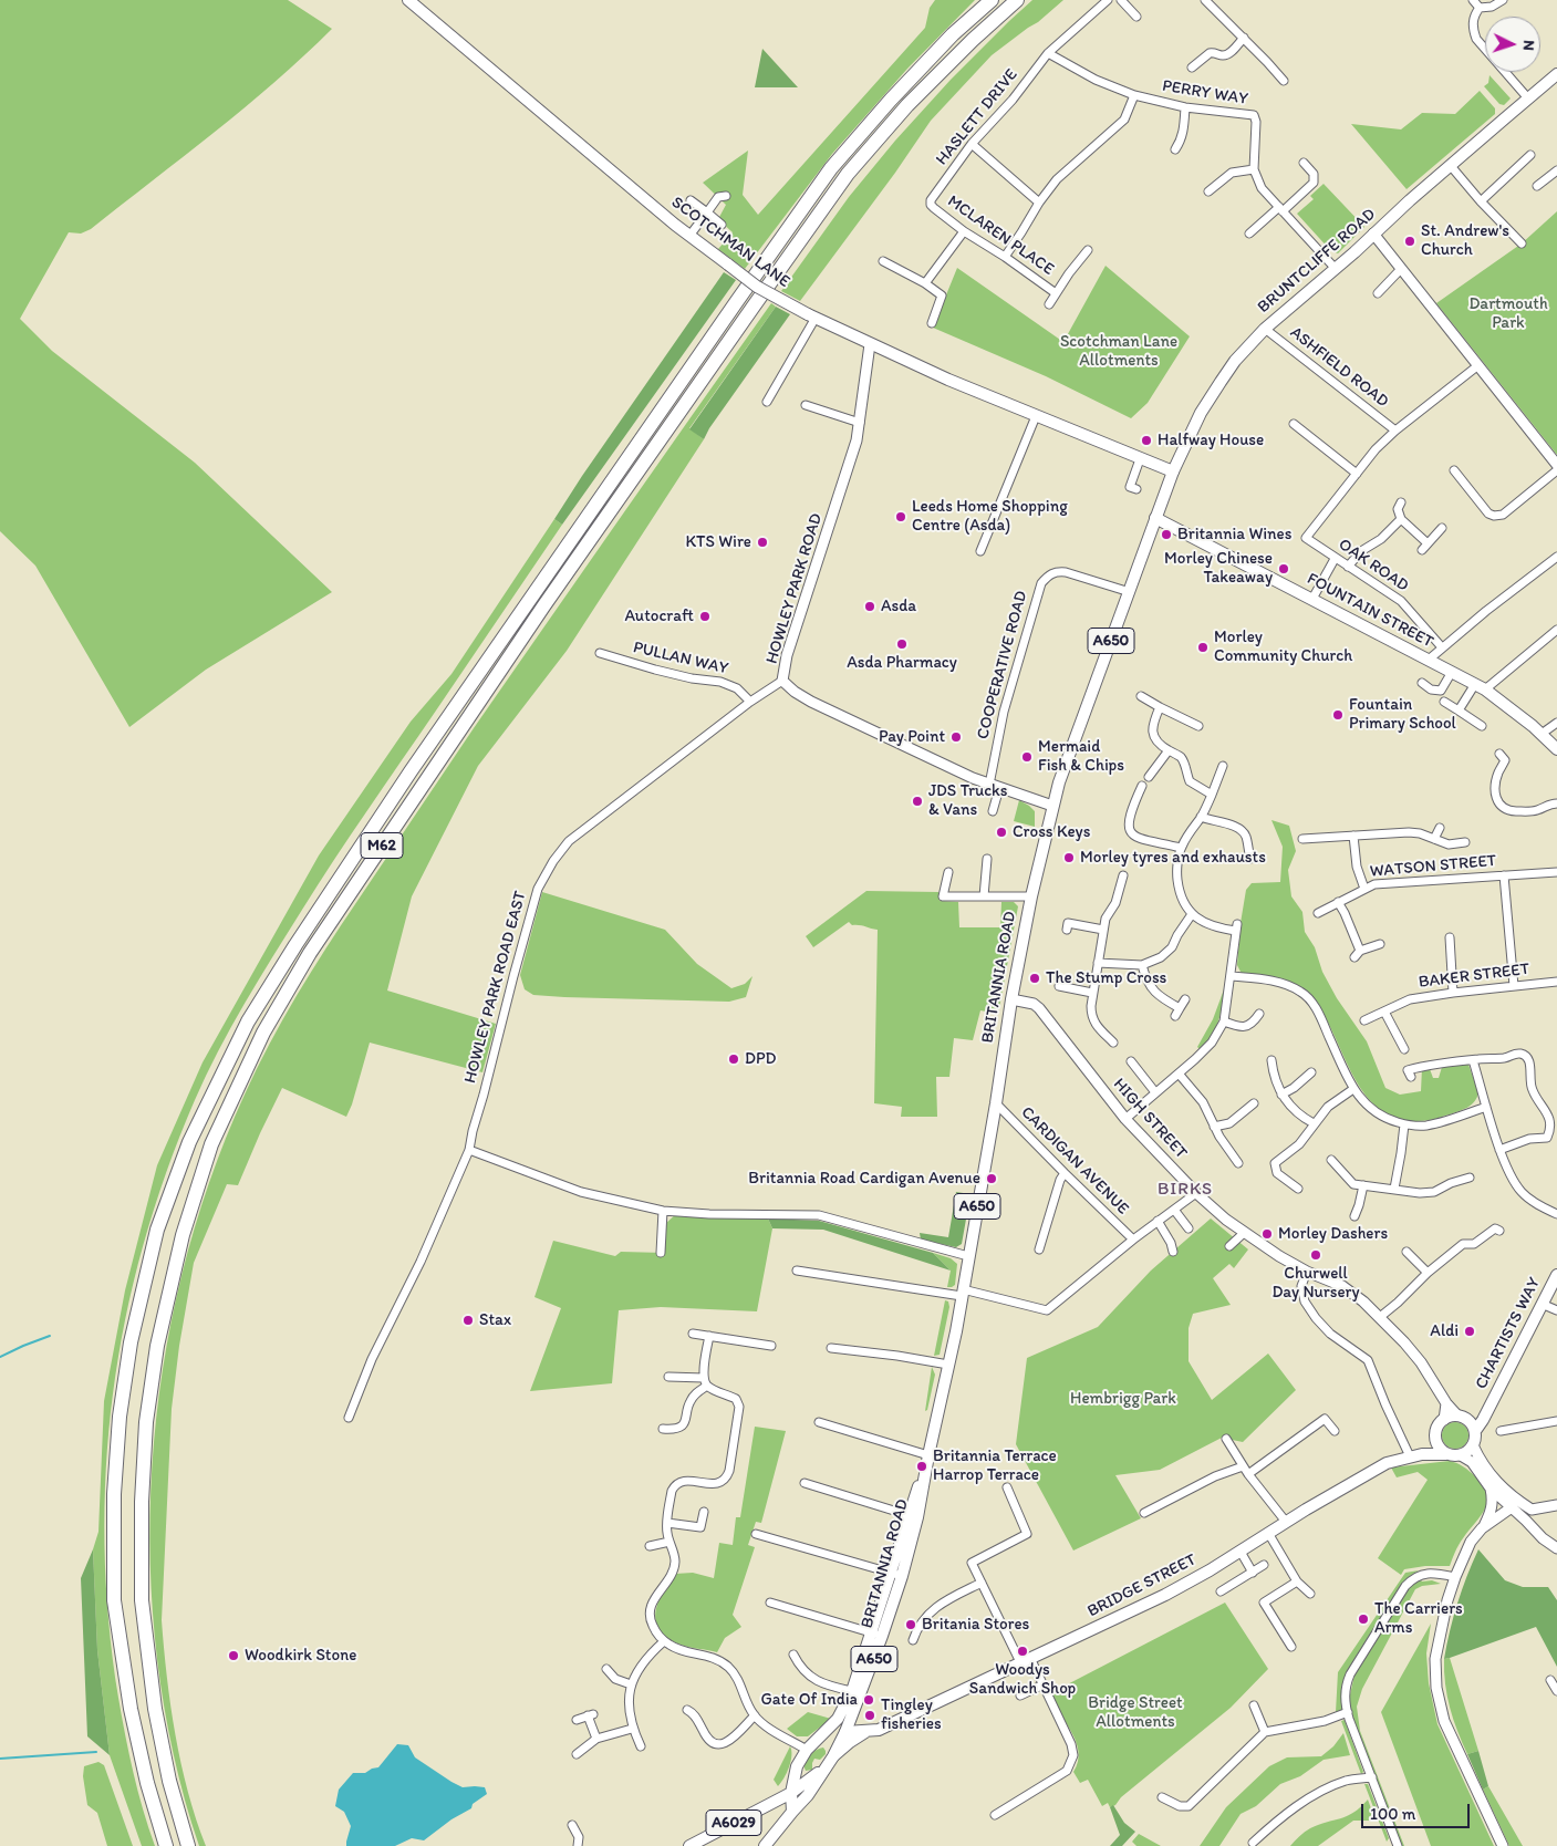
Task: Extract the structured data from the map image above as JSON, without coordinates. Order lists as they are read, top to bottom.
{
  "streets": {
    "highway": ["M62"],
    "main road": [
      "SCOTCHMAN LANE",
      "BRUNTCLIFFE ROAD",
      "FOUNTAIN STREET",
      "A650",
      "BRITANNIA ROAD",
      "CHARTISTS WAY",
      "BRIDGE STREET",
      "A6029"
    ],
    "street": [
      "PERRY WAY",
      "HASLETT DRIVE",
      "MCLAREN PLACE",
      "ASHFIELD ROAD",
      "OAK ROAD",
      "HOWLEY PARK ROAD",
      "PULLAN WAY",
      "COOPERATIVE ROAD",
      "WATSON STREET",
      "BAKER STREET",
      "HOWLEY PARK ROAD EAST",
      "HIGH STREET",
      "CARDIGAN AVENUE"
    ]
  },
  "crossings": [
    ["PERRY WAY", "HASLETT DRIVE"],
    ["HASLETT DRIVE", "MCLAREN PLACE"],
    ["SCOTCHMAN LANE", "BRUNTCLIFFE ROAD"],
    ["SCOTCHMAN LANE", "HOWLEY PARK ROAD"],
    ["BRUNTCLIFFE ROAD", "ASHFIELD ROAD"],
    ["BRUNTCLIFFE ROAD", "FOUNTAIN STREET"],
    ["BRUNTCLIFFE ROAD", "BRITANNIA ROAD"],
    ["HOWLEY PARK ROAD", "COOPERATIVE ROAD"],
    ["HOWLEY PARK ROAD", "BRITANNIA ROAD"],
    ["HOWLEY PARK ROAD", "HOWLEY PARK ROAD EAST"],
    ["FOUNTAIN STREET", "BRITANNIA ROAD"],
    ["A650", "BRITANNIA ROAD"],
    ["A650", "BRIDGE STREET"],
    ["A650", "A6029"],
    ["PULLAN WAY", "HOWLEY PARK ROAD EAST"],
    ["COOPERATIVE ROAD", "BRITANNIA ROAD"],
    ["BRITANNIA ROAD", "HIGH STREET"],
    ["BRITANNIA ROAD", "CARDIGAN AVENUE"],
    ["BRITANNIA ROAD", "BRIDGE STREET"],
    ["BRITANNIA ROAD", "A6029"],
    ["HIGH STREET", "CHARTISTS WAY"],
    ["HIGH STREET", "BRIDGE STREET"],
    ["CHARTISTS WAY", "BRIDGE STREET"],
    ["BRIDGE STREET", "A6029"]
  ],
  "districts": ["BIRKS"],
  "parks": [
    "Dartmouth Park",
    "Scotchman Lane Allotments",
    "Hembrigg Park",
    "Bridge Street Allotments"
  ],
  "places": [
    "St. Andrew's Church",
    "Halfway House",
    "Leeds Home Shopping Centre (Asda)",
    "Britannia Wines",
    "KTS Wire",
    "Morley Chinese Takeaway",
    "Asda",
    "Autocraft",
    "Asda Pharmacy",
    "Morley Community Church",
    "Fountain Primary School",
    "Pay Point",
    "Mermaid Fish & Chips",
    "JDS Trucks & Vans",
    "Cross Keys",
    "Morley tyres and exhausts",
    "The Stump Cross",
    "DPD",
    "Britannia Road Cardigan Avenue",
    "Morley Dashers",
    "Churwell Day Nursery",
    "Stax",
    "Aldi",
    "Britannia Terrace Harrop Terrace",
    "The Carriers Arms",
    "Britania Stores",
    "Woodys Sandwich Shop",
    "Woodkirk Stone",
    "Gate Of India",
    "Tingley fisheries"
  ],
  "scale_bar": "100 m",
  "north": "right"
}
